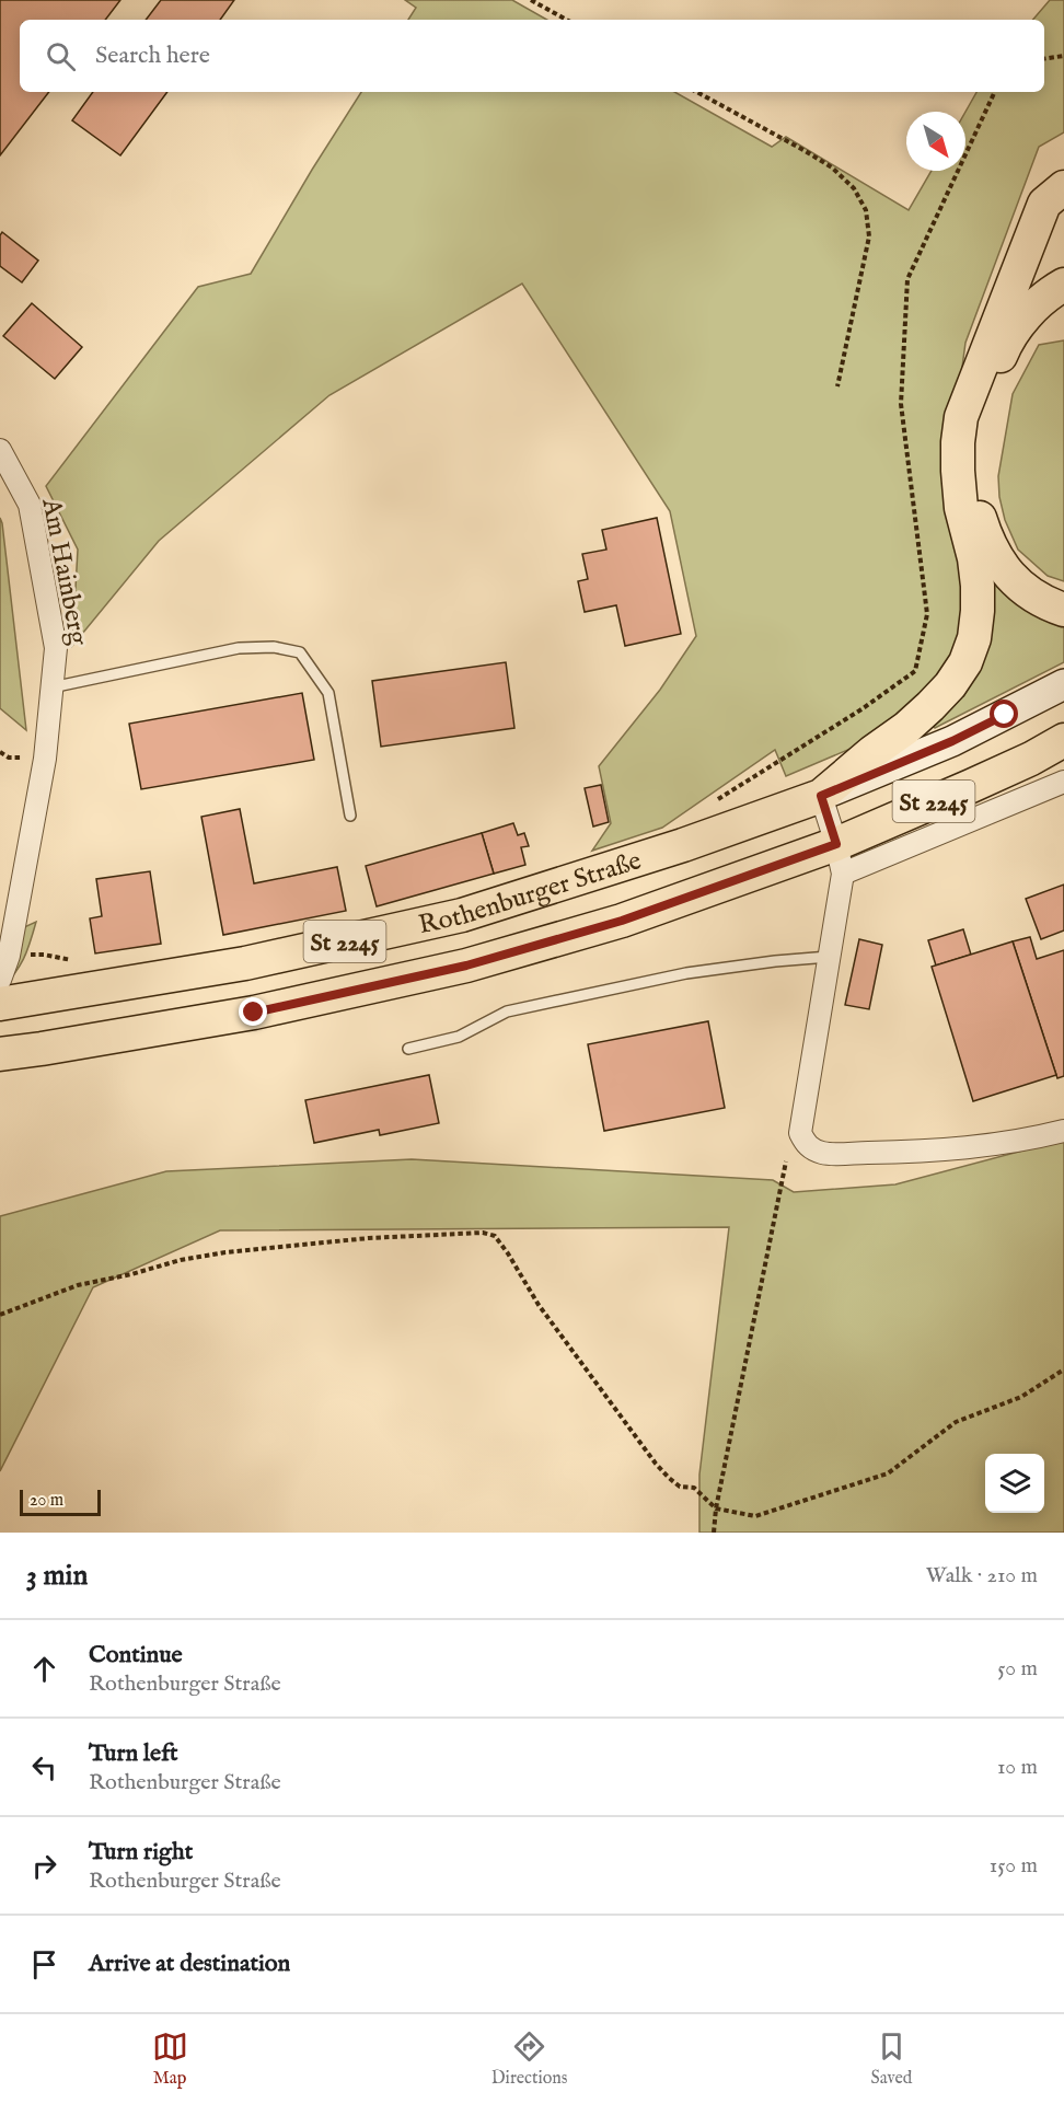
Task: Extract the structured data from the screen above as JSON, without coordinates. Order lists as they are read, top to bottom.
{
  "streets": {
    "main road": ["St 2245", "Rothenburger Straße"],
    "street": ["Am Hainberg"]
  },
  "scale_bar": "20 m",
  "north": "bottom right",
  "page": {
    "search": "Search here",
    "scale": "20 m",
    "heading": ["3 min", "Walk · 210 m"],
    "list": [
      ["Continue", "Rothenburger Straße", "50 m"],
      ["Turn left", "Rothenburger Straße", "10 m"],
      ["Turn right", "Rothenburger Straße", "150 m"],
      "Arrive at destination"
    ],
    "nav": ["Map", "Directions", "Saved"]
  }
}
